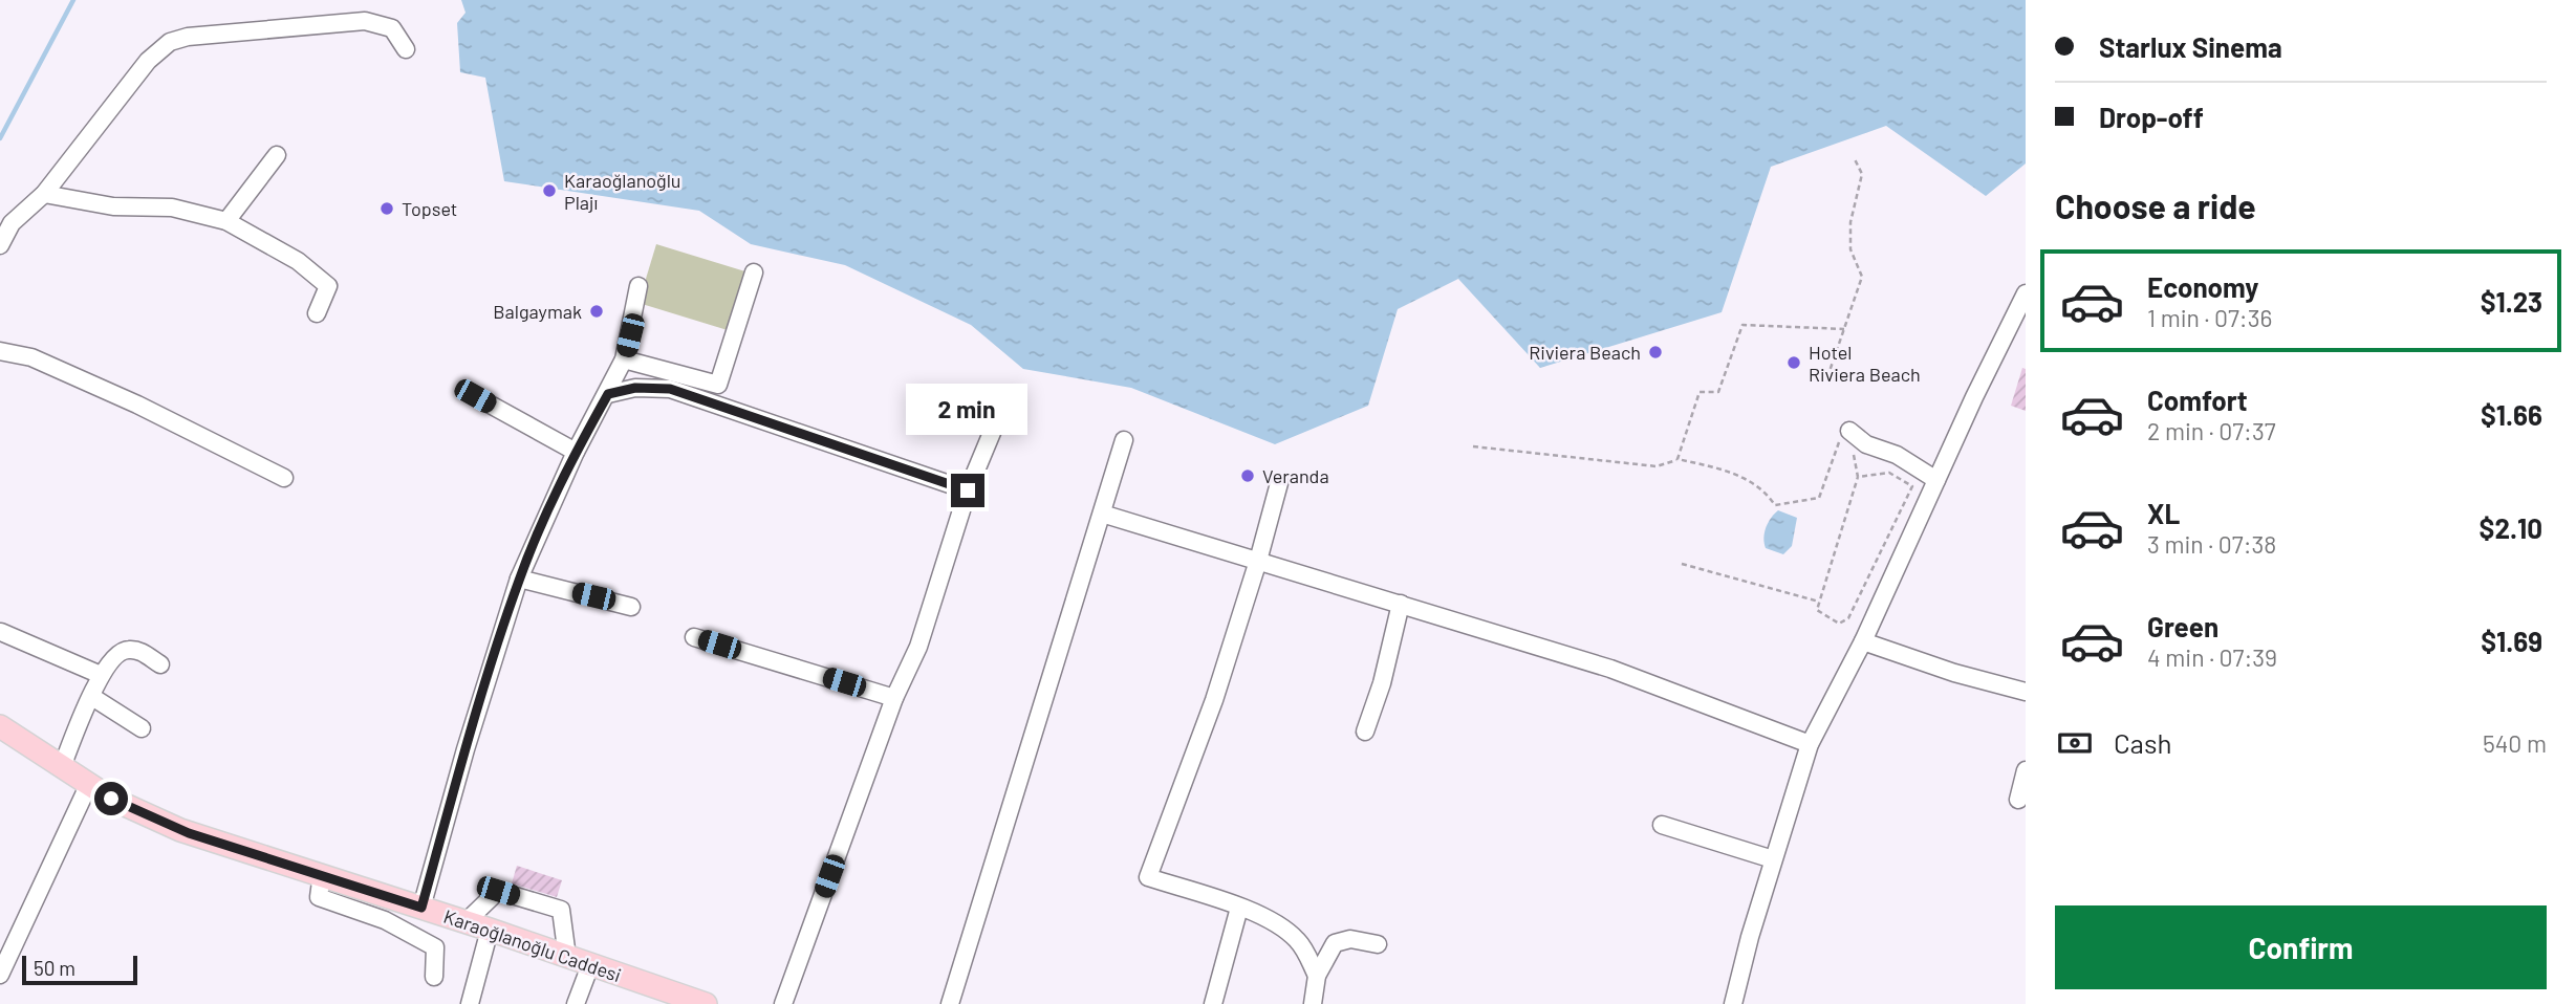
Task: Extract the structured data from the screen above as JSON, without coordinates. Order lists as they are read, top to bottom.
{
  "streets": {
    "main road": ["Karaoğlanoğlu Caddesi"]
  },
  "places": [
    "Karaoğlanoğlu Plajı",
    "Topset",
    "Balgaymak",
    "Riviera Beach",
    "Hotel Riviera Beach",
    "Veranda"
  ],
  "scale_bar": "50 m",
  "page": {
    "banner": ["Starlux Sinema", "Drop-off"],
    "heading": "Choose a ride",
    "list": [
      {
        "name": "Economy",
        "note": "1 min · 07:36",
        "value": "$1.23"
      },
      {
        "name": "Comfort",
        "note": "2 min · 07:37",
        "value": "$1.66"
      },
      {
        "name": "XL",
        "note": "3 min · 07:38",
        "value": "$2.10"
      },
      {
        "name": "Green",
        "note": "4 min · 07:39",
        "value": "$1.69"
      }
    ],
    "bubble": "2 min",
    "pay": ["Cash", "540 m"],
    "buttons": "Confirm",
    "scale": "50 m"
  }
}
